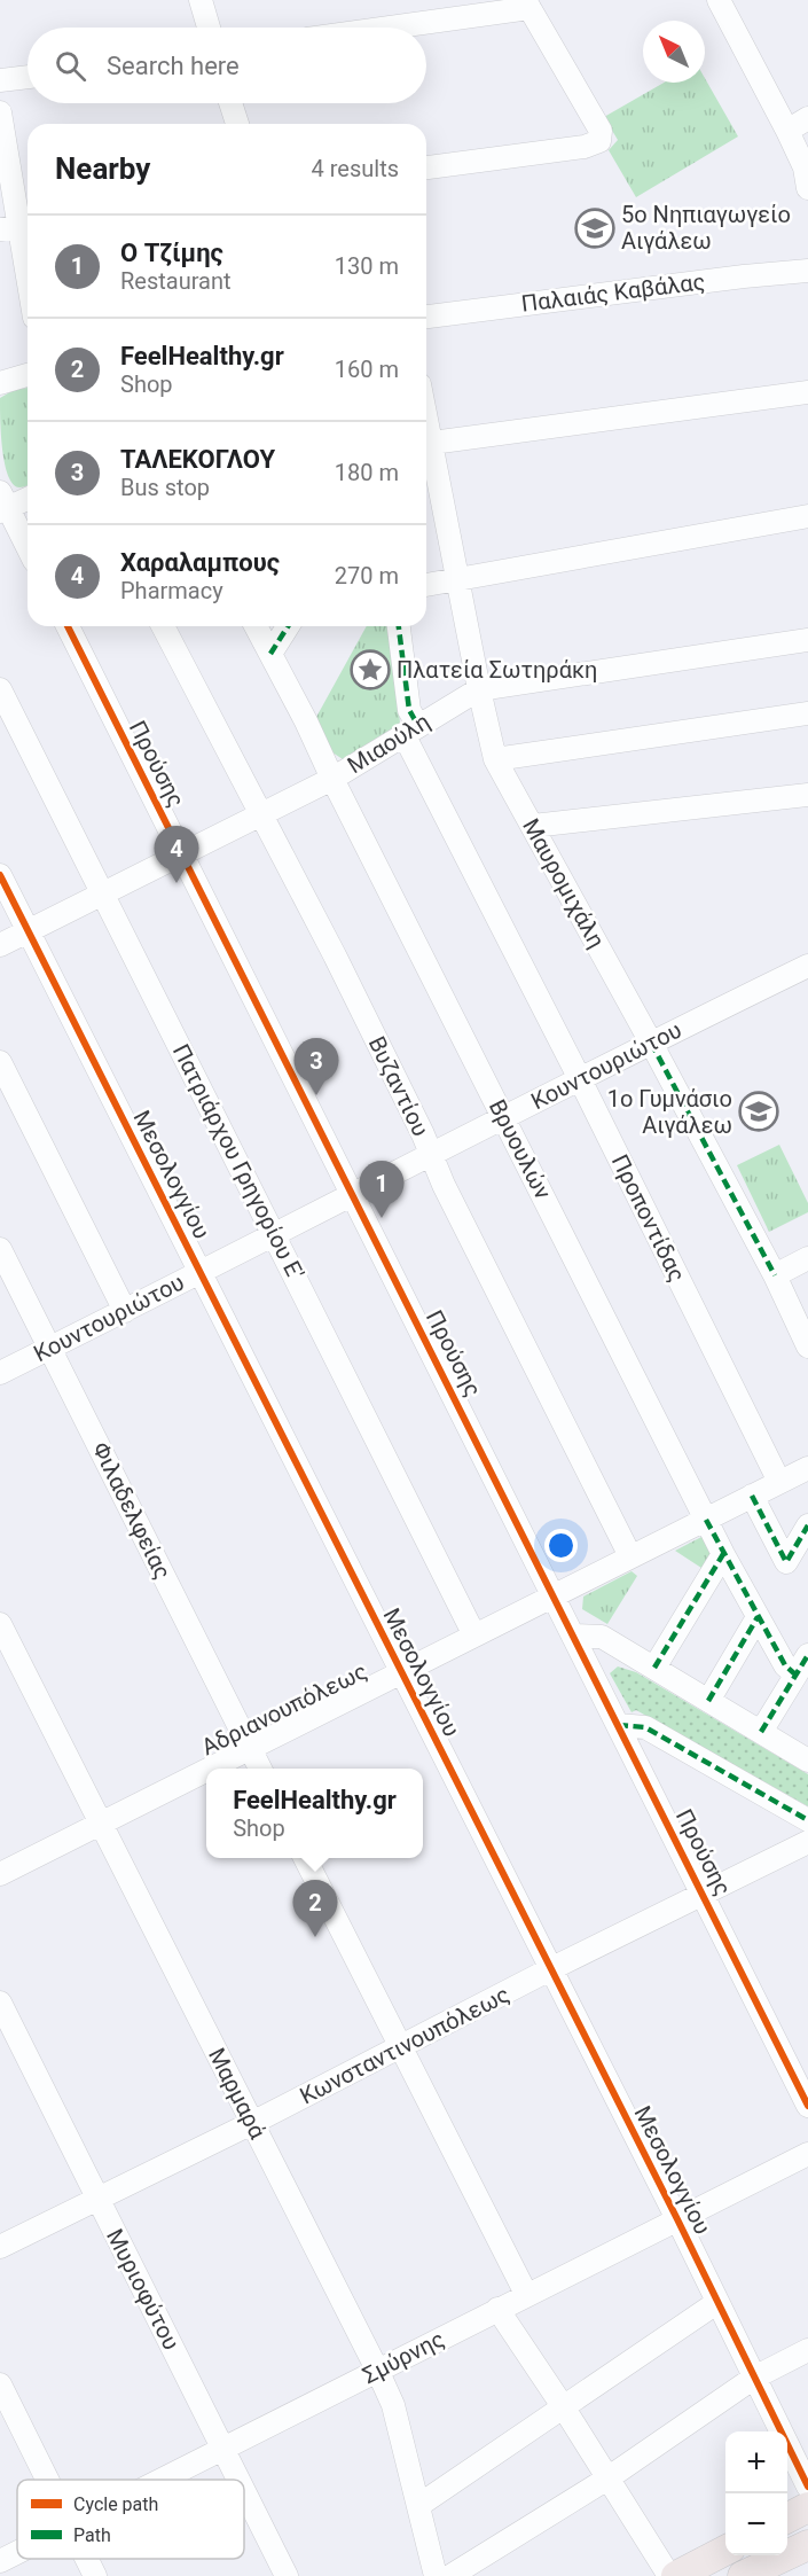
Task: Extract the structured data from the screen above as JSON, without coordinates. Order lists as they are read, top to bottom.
{
  "streets": {
    "street": [
      "Παλαιάς Καβάλας",
      "Μιαούλη",
      "Προύσης",
      "Μαυρομιχάλη",
      "Κουντουριώτου",
      "Βυζαντίου",
      "Βρυουλών",
      "Πατριάρχου Γρηγορίου Ε'",
      "Μεσολογγίου",
      "Προποντίδας",
      "Φιλαδελφείας",
      "Αδριανουπόλεως",
      "Κωνσταντινουπόλεως",
      "Μαρμαρά",
      "Μυριοφύτου",
      "Σμύρνης"
    ]
  },
  "crossings": [
    ["Μιαούλη", "Προύσης"],
    ["Μιαούλη", "Μαυρομιχάλη"],
    ["Μιαούλη", "Βυζαντίου"],
    ["Μιαούλη", "Βρυουλών"],
    ["Μιαούλη", "Πατριάρχου Γρηγορίου Ε'"],
    ["Μιαούλη", "Μεσολογγίου"],
    ["Μιαούλη", "Προποντίδας"],
    ["Προύσης", "Κουντουριώτου"],
    ["Προύσης", "Αδριανουπόλεως"],
    ["Προύσης", "Κωνσταντινουπόλεως"],
    ["Μαυρομιχάλη", "Κουντουριώτου"],
    ["Κουντουριώτου", "Βυζαντίου"],
    ["Κουντουριώτου", "Βρυουλών"],
    ["Κουντουριώτου", "Πατριάρχου Γρηγορίου Ε'"],
    ["Κουντουριώτου", "Μεσολογγίου"],
    ["Κουντουριώτου", "Προποντίδας"],
    ["Κουντουριώτου", "Φιλαδελφείας"],
    ["Βυζαντίου", "Αδριανουπόλεως"],
    ["Βρυουλών", "Αδριανουπόλεως"],
    ["Πατριάρχου Γρηγορίου Ε'", "Αδριανουπόλεως"],
    ["Μεσολογγίου", "Αδριανουπόλεως"],
    ["Μεσολογγίου", "Κωνσταντινουπόλεως"],
    ["Μεσολογγίου", "Σμύρνης"],
    ["Προποντίδας", "Αδριανουπόλεως"],
    ["Φιλαδελφείας", "Αδριανουπόλεως"],
    ["Αδριανουπόλεως", "Μαρμαρά"],
    ["Κωνσταντινουπόλεως", "Μαρμαρά"],
    ["Κωνσταντινουπόλεως", "Μυριοφύτου"],
    ["Μαρμαρά", "Σμύρνης"],
    ["Μυριοφύτου", "Σμύρνης"]
  ],
  "places": {
    "school or university": ["5ο Νηπιαγωγείο Αιγάλεω", "1ο Γυμνάσιο Αιγάλεω"],
    "place": ["Πλατεία Σωτηράκη"]
  },
  "legend": ["Cycle path", "Path"],
  "north": "top left",
  "page": {
    "search": "Search here",
    "heading": ["Nearby", "4 results"],
    "list": [
      {
        "mark": "1",
        "name": "Ο Τζίμης",
        "note": "Restaurant",
        "value": "130 m"
      },
      {
        "mark": "2",
        "name": "FeelHealthy.gr",
        "note": "Shop",
        "value": "160 m"
      },
      {
        "mark": "3",
        "name": "ΤΑΛΕΚΟΓΛΟΥ",
        "note": "Bus stop",
        "value": "180 m"
      },
      {
        "mark": "4",
        "name": "Χαραλαμπους",
        "note": "Pharmacy",
        "value": "270 m"
      }
    ],
    "pins": [
      "4",
      "3",
      "1",
      "2"
    ],
    "popup": ["FeelHealthy.gr", "Shop"],
    "map_buttons": ["+", "−"]
  }
}
